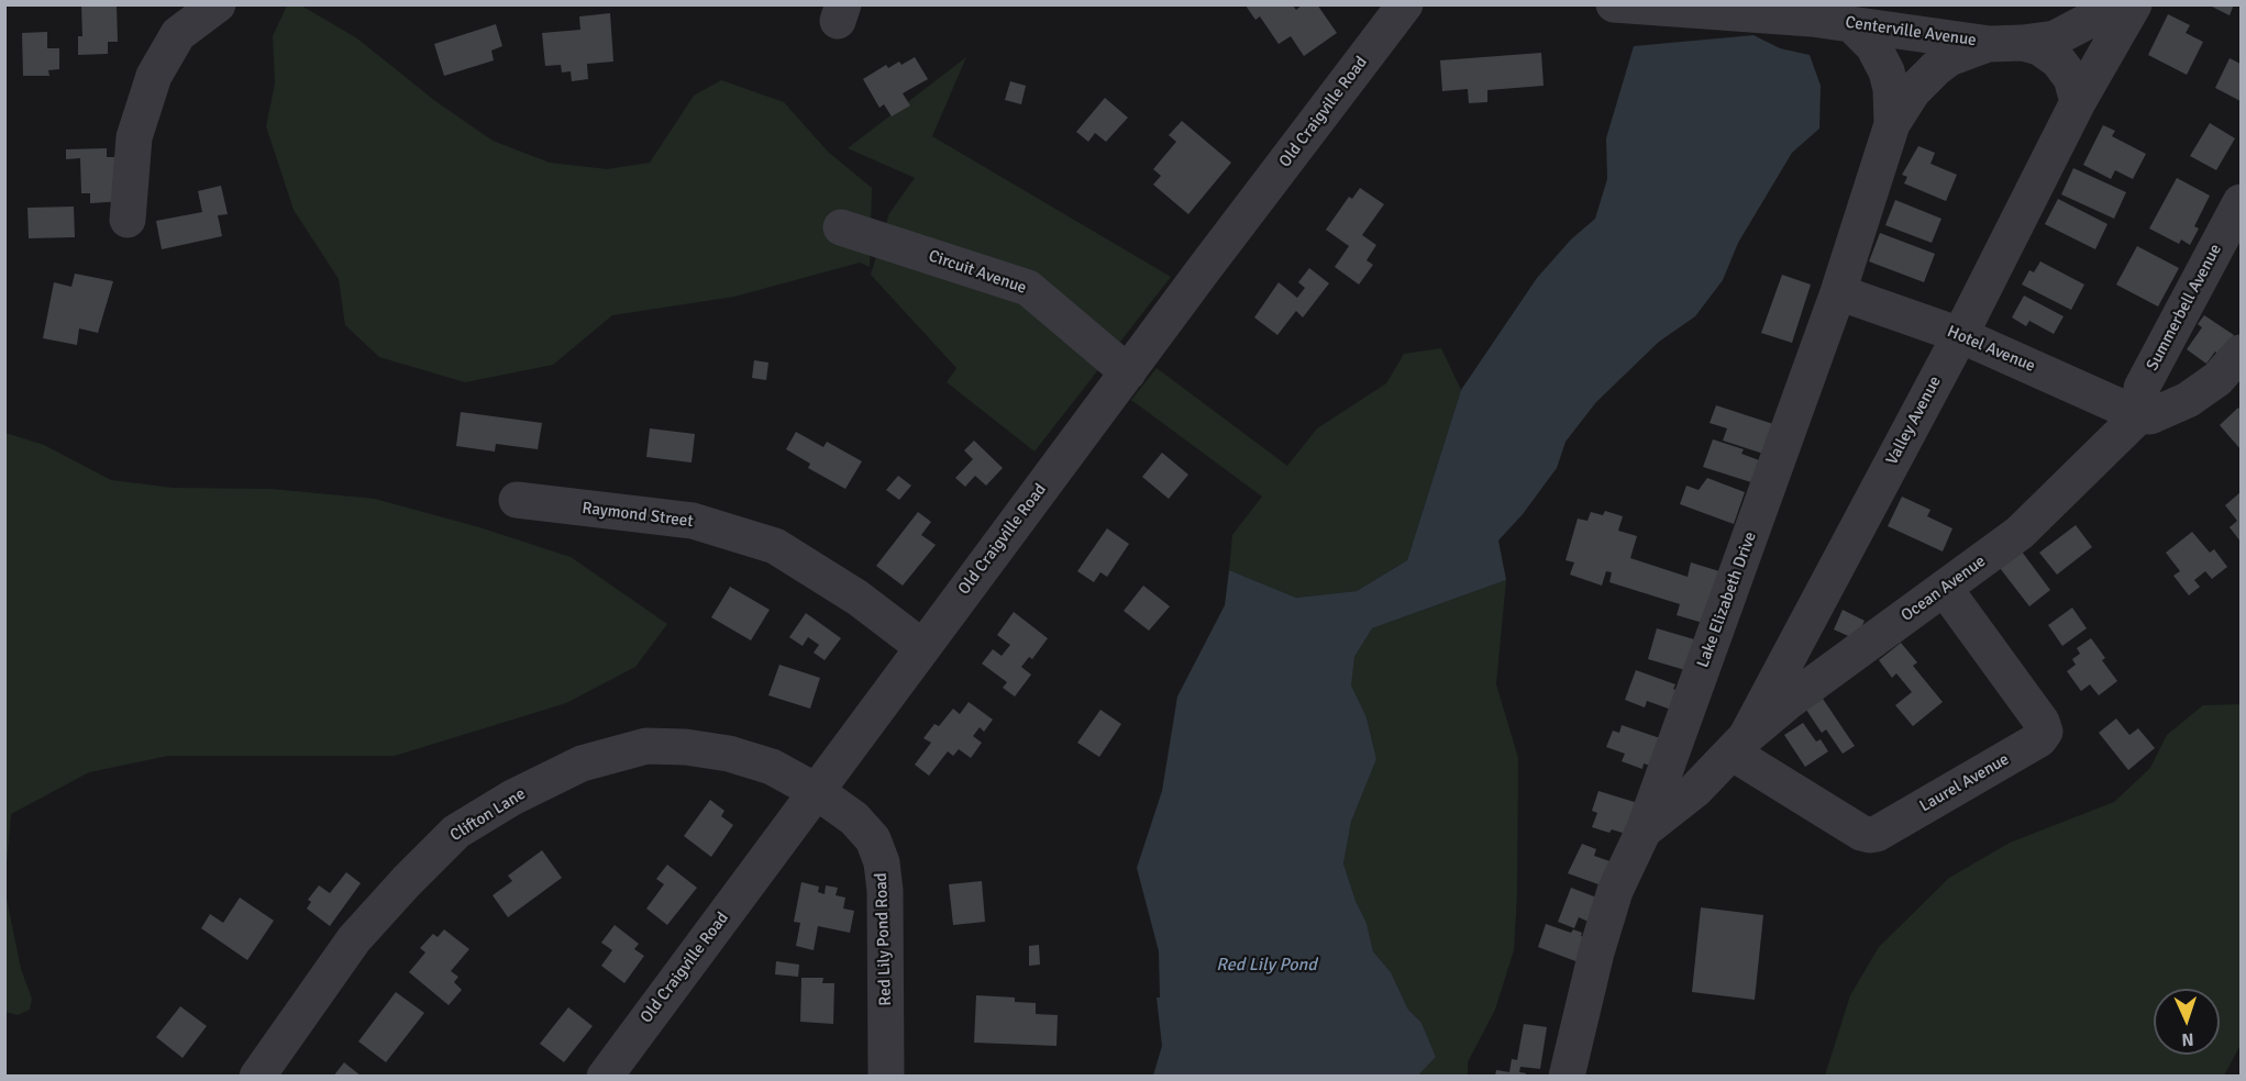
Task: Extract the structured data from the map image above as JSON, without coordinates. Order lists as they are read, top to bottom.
{
  "streets": {
    "street": [
      "Centerville Avenue",
      "Old Craigville Road",
      "Circuit Avenue",
      "Summerbell Avenue",
      "Hotel Avenue",
      "Valley Avenue",
      "Raymond Street",
      "Ocean Avenue",
      "Lake Elizabeth Drive",
      "Laurel Avenue",
      "Clifton Lane",
      "Red Lily Pond Road"
    ]
  },
  "crossings": [
    ["Centerville Avenue", "Lake Elizabeth Drive"],
    ["Old Craigville Road", "Circuit Avenue"],
    ["Old Craigville Road", "Raymond Street"],
    ["Old Craigville Road", "Clifton Lane"],
    ["Old Craigville Road", "Red Lily Pond Road"],
    ["Summerbell Avenue", "Hotel Avenue"],
    ["Summerbell Avenue", "Ocean Avenue"],
    ["Hotel Avenue", "Valley Avenue"],
    ["Hotel Avenue", "Ocean Avenue"],
    ["Hotel Avenue", "Lake Elizabeth Drive"],
    ["Valley Avenue", "Ocean Avenue"],
    ["Valley Avenue", "Laurel Avenue"],
    ["Ocean Avenue", "Lake Elizabeth Drive"],
    ["Ocean Avenue", "Laurel Avenue"],
    ["Clifton Lane", "Red Lily Pond Road"]
  ],
  "water": ["Red Lily Pond"],
  "north": "bottom"
}
